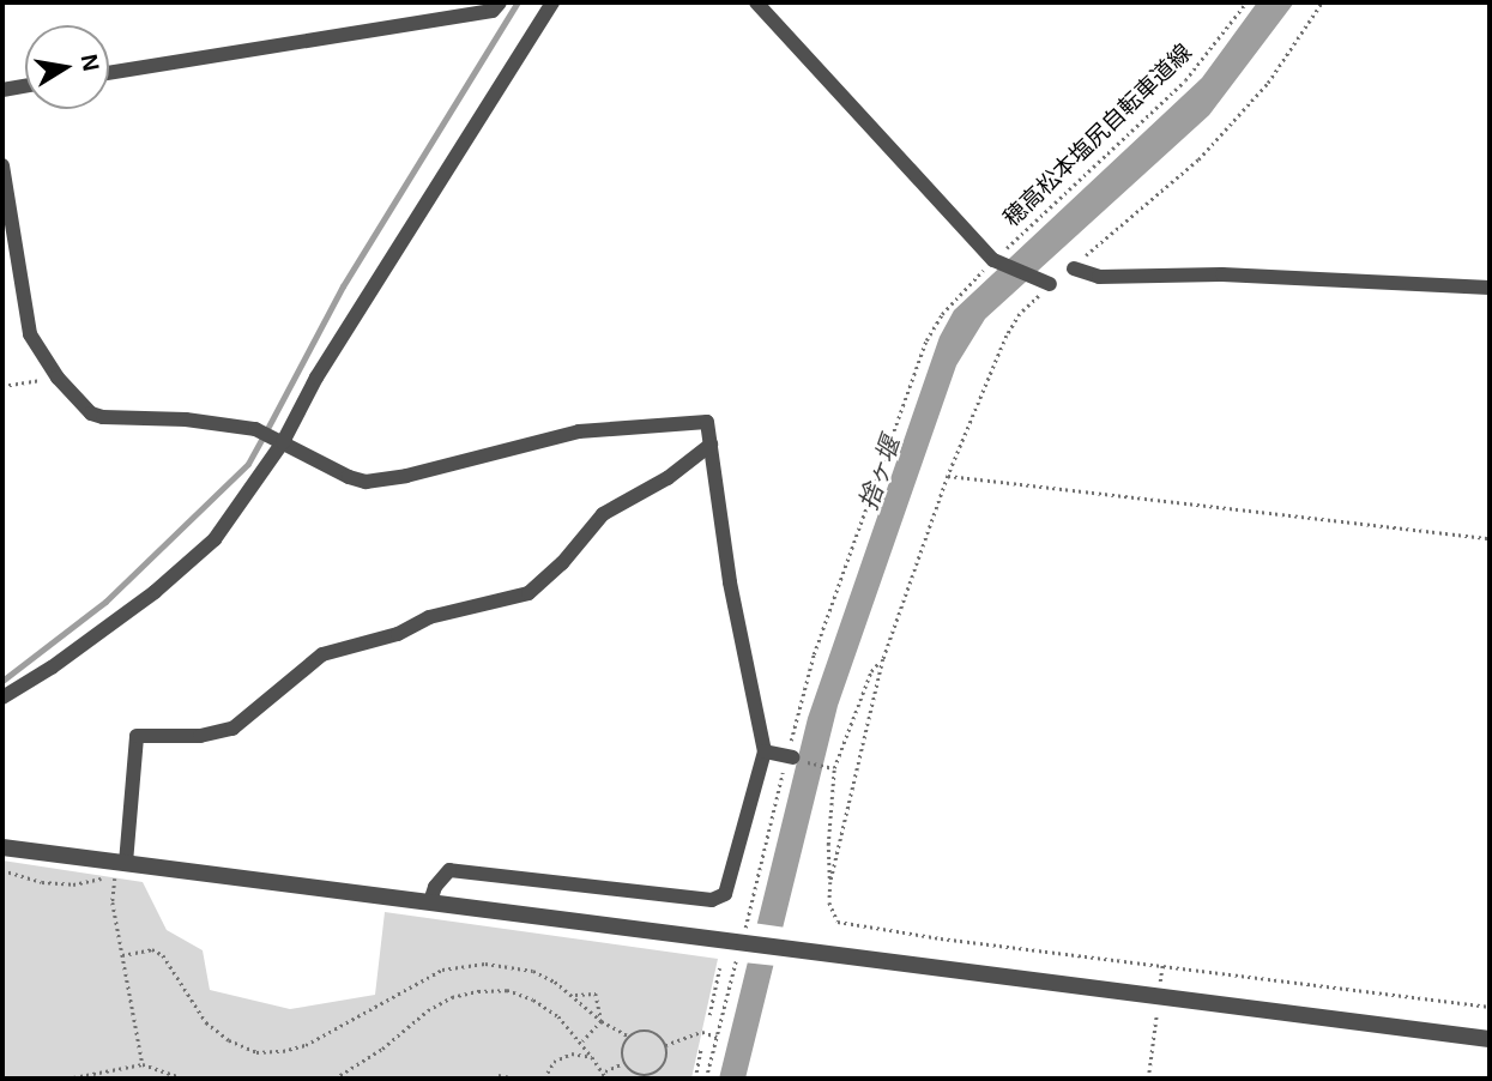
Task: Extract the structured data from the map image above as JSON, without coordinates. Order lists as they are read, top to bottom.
{
  "streets": {
    "path": ["穂高松本塩尻自転車道線"]
  },
  "water": ["捨ヶ堰"],
  "north": "right"
}
